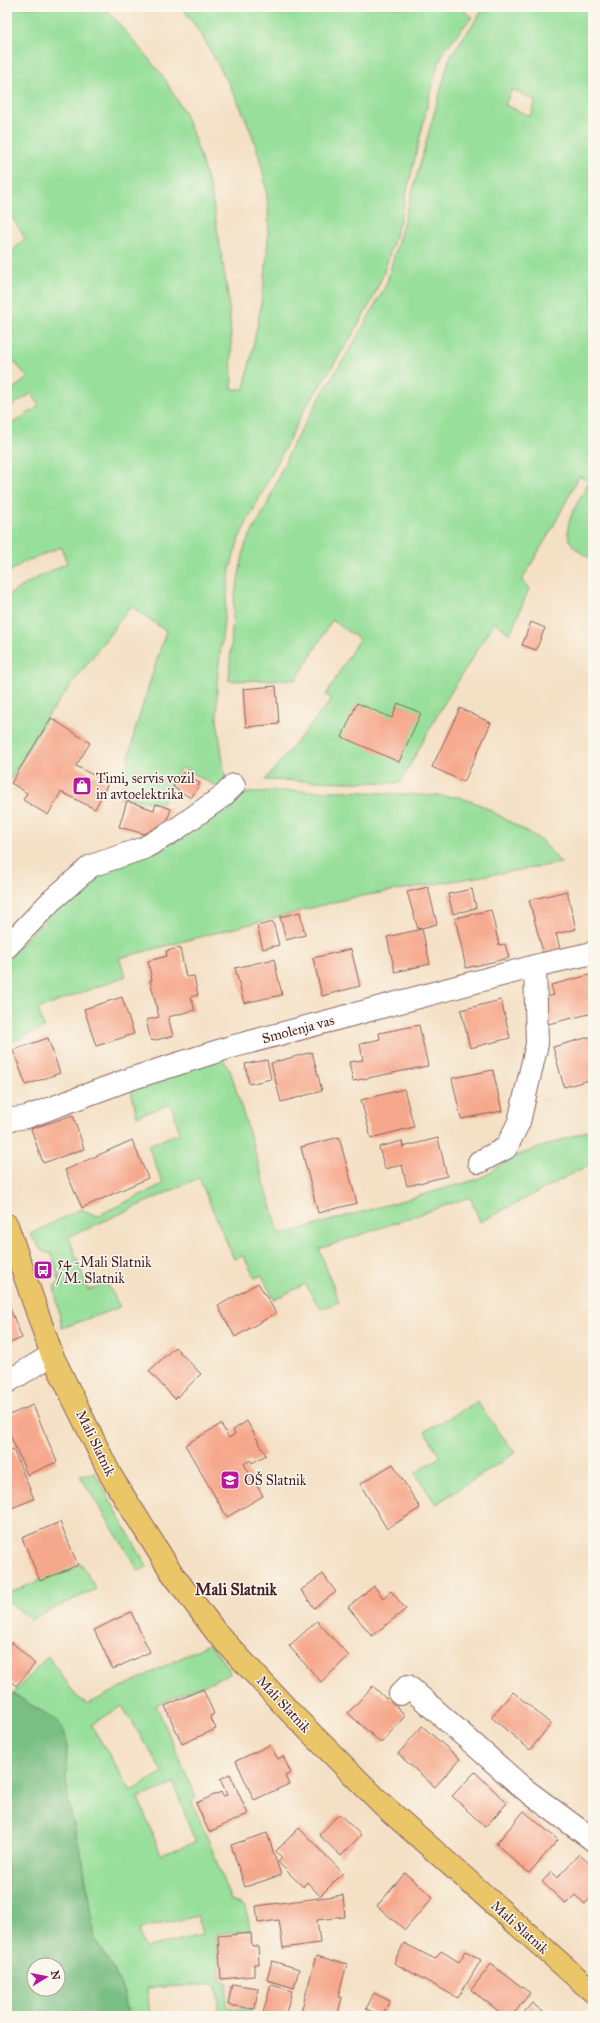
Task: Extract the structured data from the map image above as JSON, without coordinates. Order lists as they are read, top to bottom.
{
  "streets": {
    "main road": ["Mali Slatnik"],
    "street": ["Smolenja vas"]
  },
  "districts": ["Mali Slatnik"],
  "places": {
    "shop": ["Timi, servis vozil in avtoelektrika"],
    "bus stop": ["54 ~Mali Slatnik / M. Slatnik"],
    "school or university": ["OŠ Slatnik"]
  },
  "north": "right"
}
